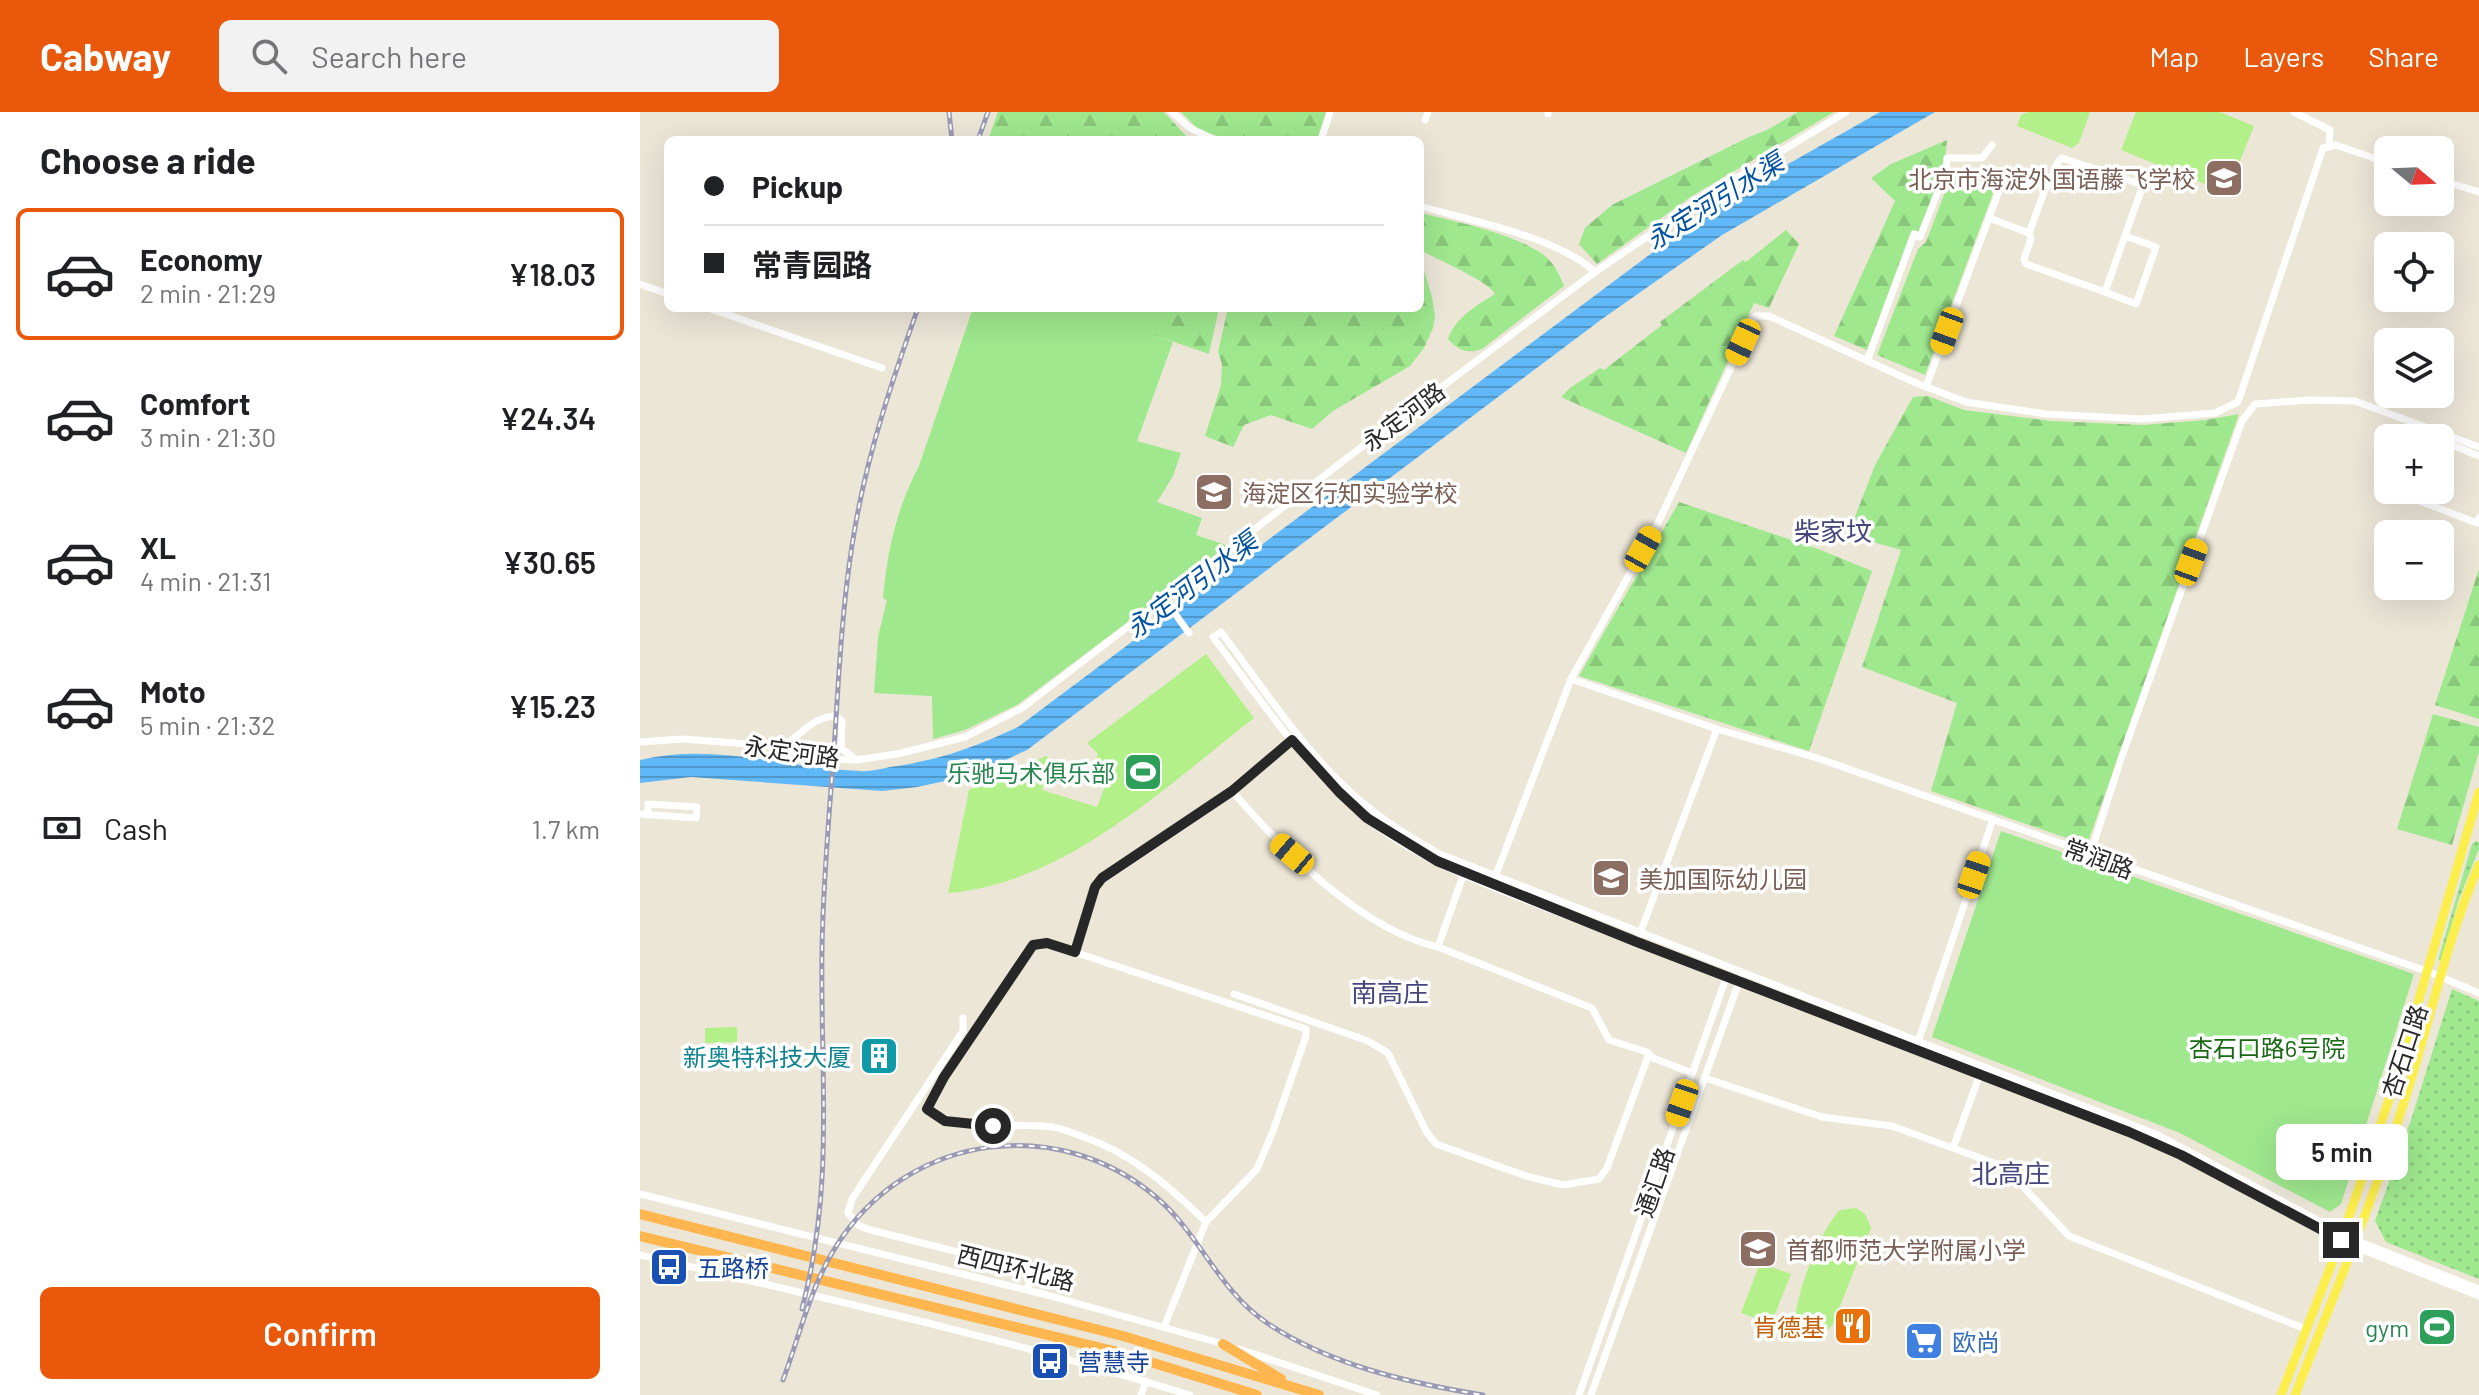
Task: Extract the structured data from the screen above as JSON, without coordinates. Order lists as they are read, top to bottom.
{
  "streets": {
    "highway": ["西四环北路"],
    "main road": ["杏石口路"],
    "street": ["永定河路", "常润路", "通汇路"]
  },
  "crossings": [
    ["常润路", "杏石口路"]
  ],
  "districts": ["柴家坟", "南高庄", "北高庄"],
  "water": ["永定河引水渠"],
  "parks": ["杏石口路6号院"],
  "places": {
    "school or university": [
      "北京市海淀外国语藤飞学校",
      "海淀区行知实验学校",
      "美加国际幼儿园",
      "首都师范大学附属小学"
    ],
    "sports": ["乐驰马术俱乐部", "gym"],
    "building": ["新奥特科技大厦"],
    "bus stop": ["五路桥", "营慧寺"],
    "restaurant": ["肯德基"],
    "supermarket": ["欧尚"]
  },
  "north": "right",
  "page": {
    "header": "Cabway",
    "search": "Search here",
    "nav": ["Map", "Layers", "Share"],
    "heading": "Choose a ride",
    "map_buttons": ["+", "−"],
    "banner": ["Pickup", "常青园路"],
    "list": [
      {
        "name": "Economy",
        "note": "2 min · 21:29",
        "value": "¥18.03"
      },
      {
        "name": "Comfort",
        "note": "3 min · 21:30",
        "value": "¥24.34"
      },
      {
        "name": "XL",
        "note": "4 min · 21:31",
        "value": "¥30.65"
      },
      {
        "name": "Moto",
        "note": "5 min · 21:32",
        "value": "¥15.23"
      }
    ],
    "pay": ["Cash", "1.7 km"],
    "bubble": "5 min",
    "buttons": "Confirm"
  }
}
